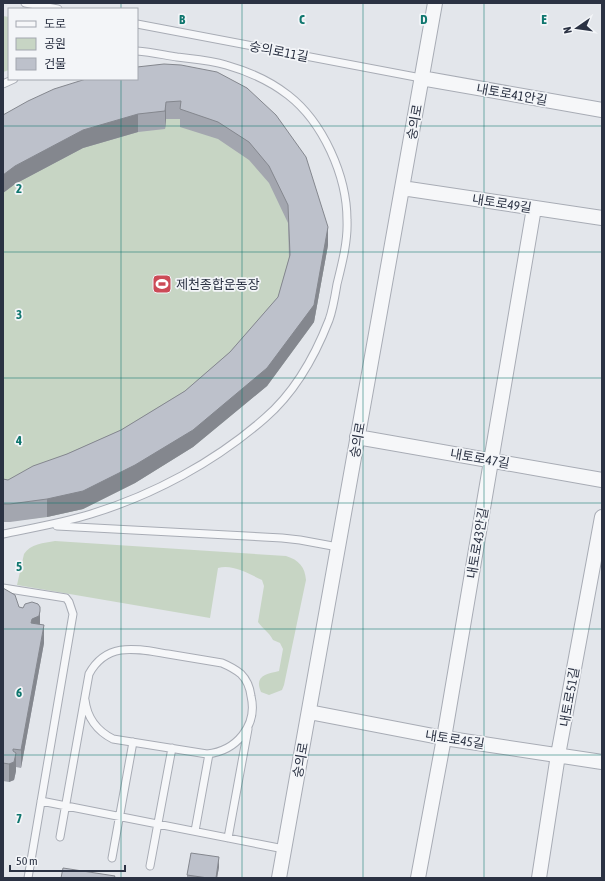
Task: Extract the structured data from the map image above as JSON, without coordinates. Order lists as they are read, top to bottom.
{
  "streets": {
    "street": [
      "내토로41안길",
      "숭의로",
      "내토로49길",
      "내토로47길",
      "내토로43안길",
      "내토로51길",
      "내토로45길"
    ],
    "lane": ["숭의로11길"]
  },
  "crossings": [
    ["숭의로11길", "내토로41안길"],
    ["숭의로11길", "숭의로"],
    ["내토로41안길", "숭의로"],
    ["숭의로", "내토로49길"],
    ["숭의로", "내토로47길"],
    ["숭의로", "내토로45길"],
    ["내토로49길", "내토로43안길"],
    ["내토로47길", "내토로43안길"],
    ["내토로43안길", "내토로45길"],
    ["내토로51길", "내토로45길"]
  ],
  "places": {
    "sports": ["제천종합운동장"]
  },
  "legend": ["도로", "공원", "건물"],
  "scale_bar": "50 m",
  "north": "left",
  "grid": {
    "columns": [
      "B",
      "C",
      "D",
      "E"
    ],
    "rows": [
      "2",
      "3",
      "4",
      "5",
      "6",
      "7"
    ]
  }
}
